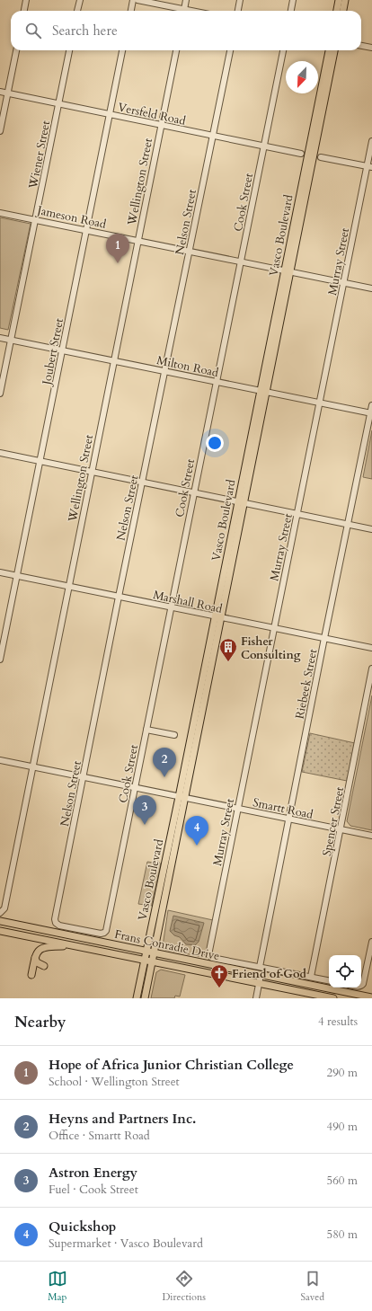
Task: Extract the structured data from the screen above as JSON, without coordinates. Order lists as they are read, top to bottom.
{
  "streets": {
    "main road": ["Vasco Boulevard", "Frans Conradie Drive"],
    "street": [
      "Versfeld Road",
      "Wiener Street",
      "Wellington Street",
      "Cook Street",
      "Jameson Road",
      "Nelson Street",
      "Murray Street",
      "Joubert Street",
      "Milton Road",
      "Marshall Road",
      "Riebeek Street",
      "Smartt Road",
      "Spencer Street"
    ]
  },
  "crossings": [
    ["Versfeld Road", "Wiener Street"],
    ["Versfeld Road", "Wellington Street"],
    ["Versfeld Road", "Cook Street"],
    ["Versfeld Road", "Nelson Street"],
    ["Versfeld Road", "Joubert Street"],
    ["Wiener Street", "Jameson Road"],
    ["Wiener Street", "Milton Road"],
    ["Wellington Street", "Jameson Road"],
    ["Wellington Street", "Milton Road"],
    ["Wellington Street", "Marshall Road"],
    ["Wellington Street", "Smartt Road"],
    ["Cook Street", "Jameson Road"],
    ["Cook Street", "Nelson Street"],
    ["Cook Street", "Milton Road"],
    ["Cook Street", "Marshall Road"],
    ["Cook Street", "Smartt Road"],
    ["Jameson Road", "Nelson Street"],
    ["Jameson Road", "Vasco Boulevard"],
    ["Jameson Road", "Murray Street"],
    ["Jameson Road", "Joubert Street"],
    ["Nelson Street", "Milton Road"],
    ["Nelson Street", "Marshall Road"],
    ["Nelson Street", "Smartt Road"],
    ["Vasco Boulevard", "Milton Road"],
    ["Vasco Boulevard", "Marshall Road"],
    ["Vasco Boulevard", "Smartt Road"],
    ["Vasco Boulevard", "Frans Conradie Drive"],
    ["Murray Street", "Milton Road"],
    ["Murray Street", "Marshall Road"],
    ["Murray Street", "Riebeek Street"],
    ["Murray Street", "Smartt Road"],
    ["Joubert Street", "Milton Road"],
    ["Joubert Street", "Marshall Road"],
    ["Milton Road", "Riebeek Street"],
    ["Marshall Road", "Riebeek Street"],
    ["Riebeek Street", "Smartt Road"],
    ["Smartt Road", "Spencer Street"]
  ],
  "places": {
    "building": ["Fisher Consulting"],
    "church": ["Friend of God"]
  },
  "north": "bottom left",
  "page": {
    "search": "Search here",
    "pins": [
      "1",
      "2",
      "3",
      "4"
    ],
    "heading": ["Nearby", "4 results"],
    "list": [
      {
        "mark": "1",
        "name": "Hope of Africa Junior Christian College",
        "note": "School · Wellington Street",
        "value": "290 m"
      },
      {
        "mark": "2",
        "name": "Heyns and Partners Inc.",
        "note": "Office · Smartt Road",
        "value": "490 m"
      },
      {
        "mark": "3",
        "name": "Astron Energy",
        "note": "Fuel · Cook Street",
        "value": "560 m"
      },
      {
        "mark": "4",
        "name": "Quickshop",
        "note": "Supermarket · Vasco Boulevard",
        "value": "580 m"
      }
    ],
    "nav": ["Map", "Directions", "Saved"]
  }
}
